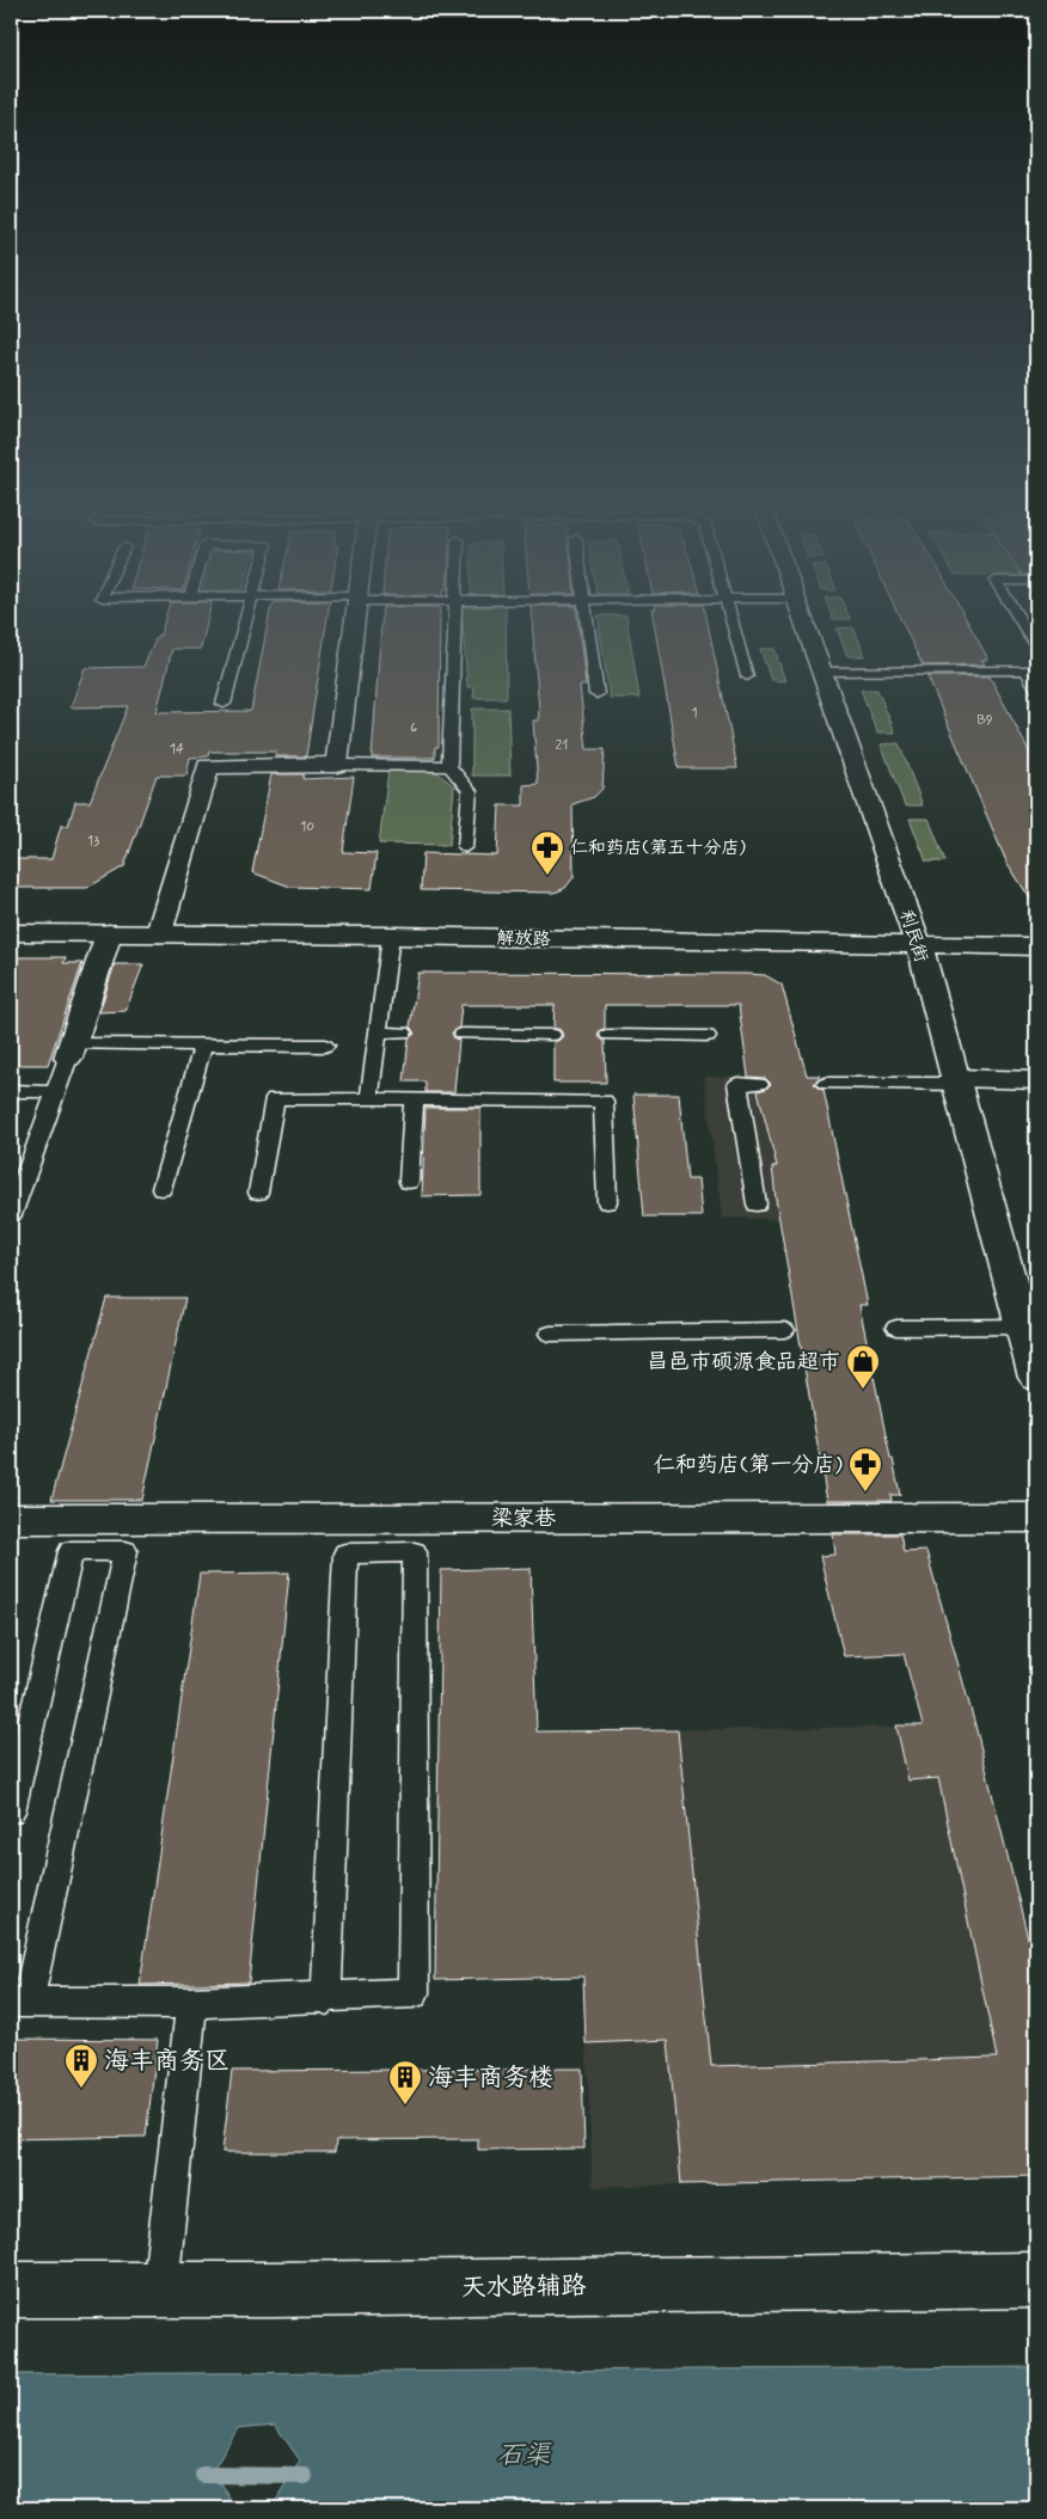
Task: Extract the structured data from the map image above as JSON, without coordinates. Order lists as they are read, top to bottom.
{
  "streets": {
    "street": [
      "利民街",
      "解放路",
      "梁家巷",
      "天水路辅路"
    ]
  },
  "crossings": [
    ["利民街", "解放路"]
  ],
  "water": ["石渠"],
  "places": {
    "pharmacy": ["仁和药店(第五十分店)", "仁和药店(第一分店)"],
    "shop": ["昌邑市硕源食品超市"],
    "building": ["海丰商务区", "海丰商务楼"]
  },
  "house_numbers": [
    "1",
    "B9",
    "6",
    "21",
    "14",
    "10",
    "13"
  ]
}
